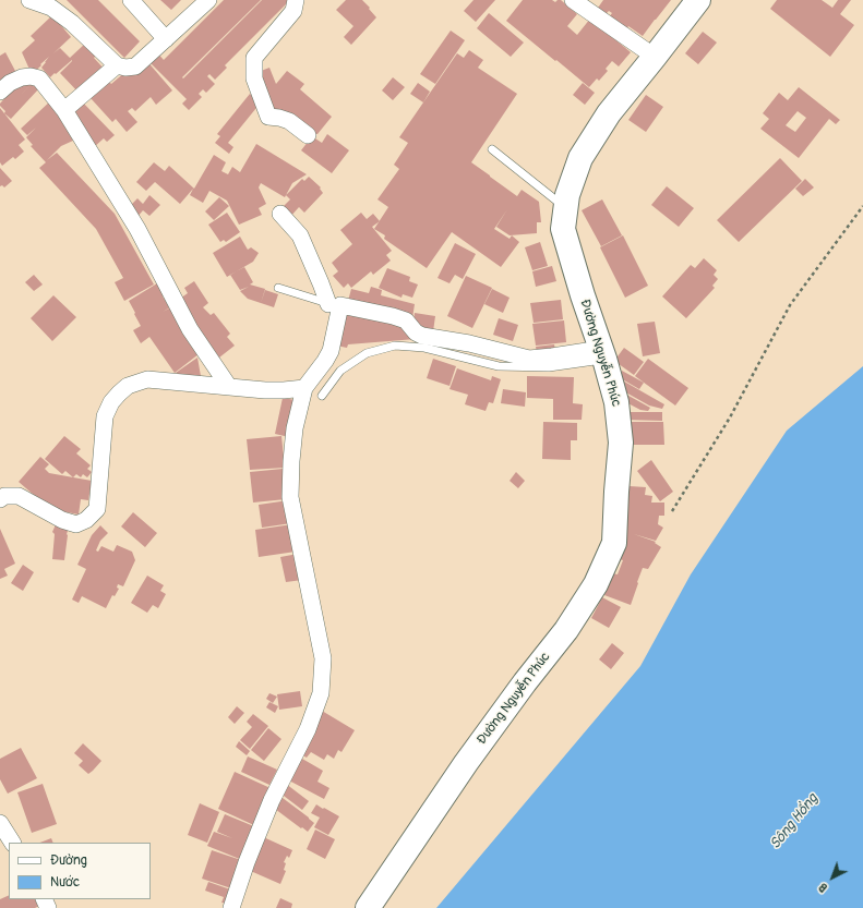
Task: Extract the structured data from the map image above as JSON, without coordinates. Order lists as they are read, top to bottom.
{
  "streets": {
    "main road": ["Đường Nguyễn Phúc"]
  },
  "water": ["Sông Hồng"],
  "legend": ["Đường", "Nước"],
  "north": "bottom left"
}
